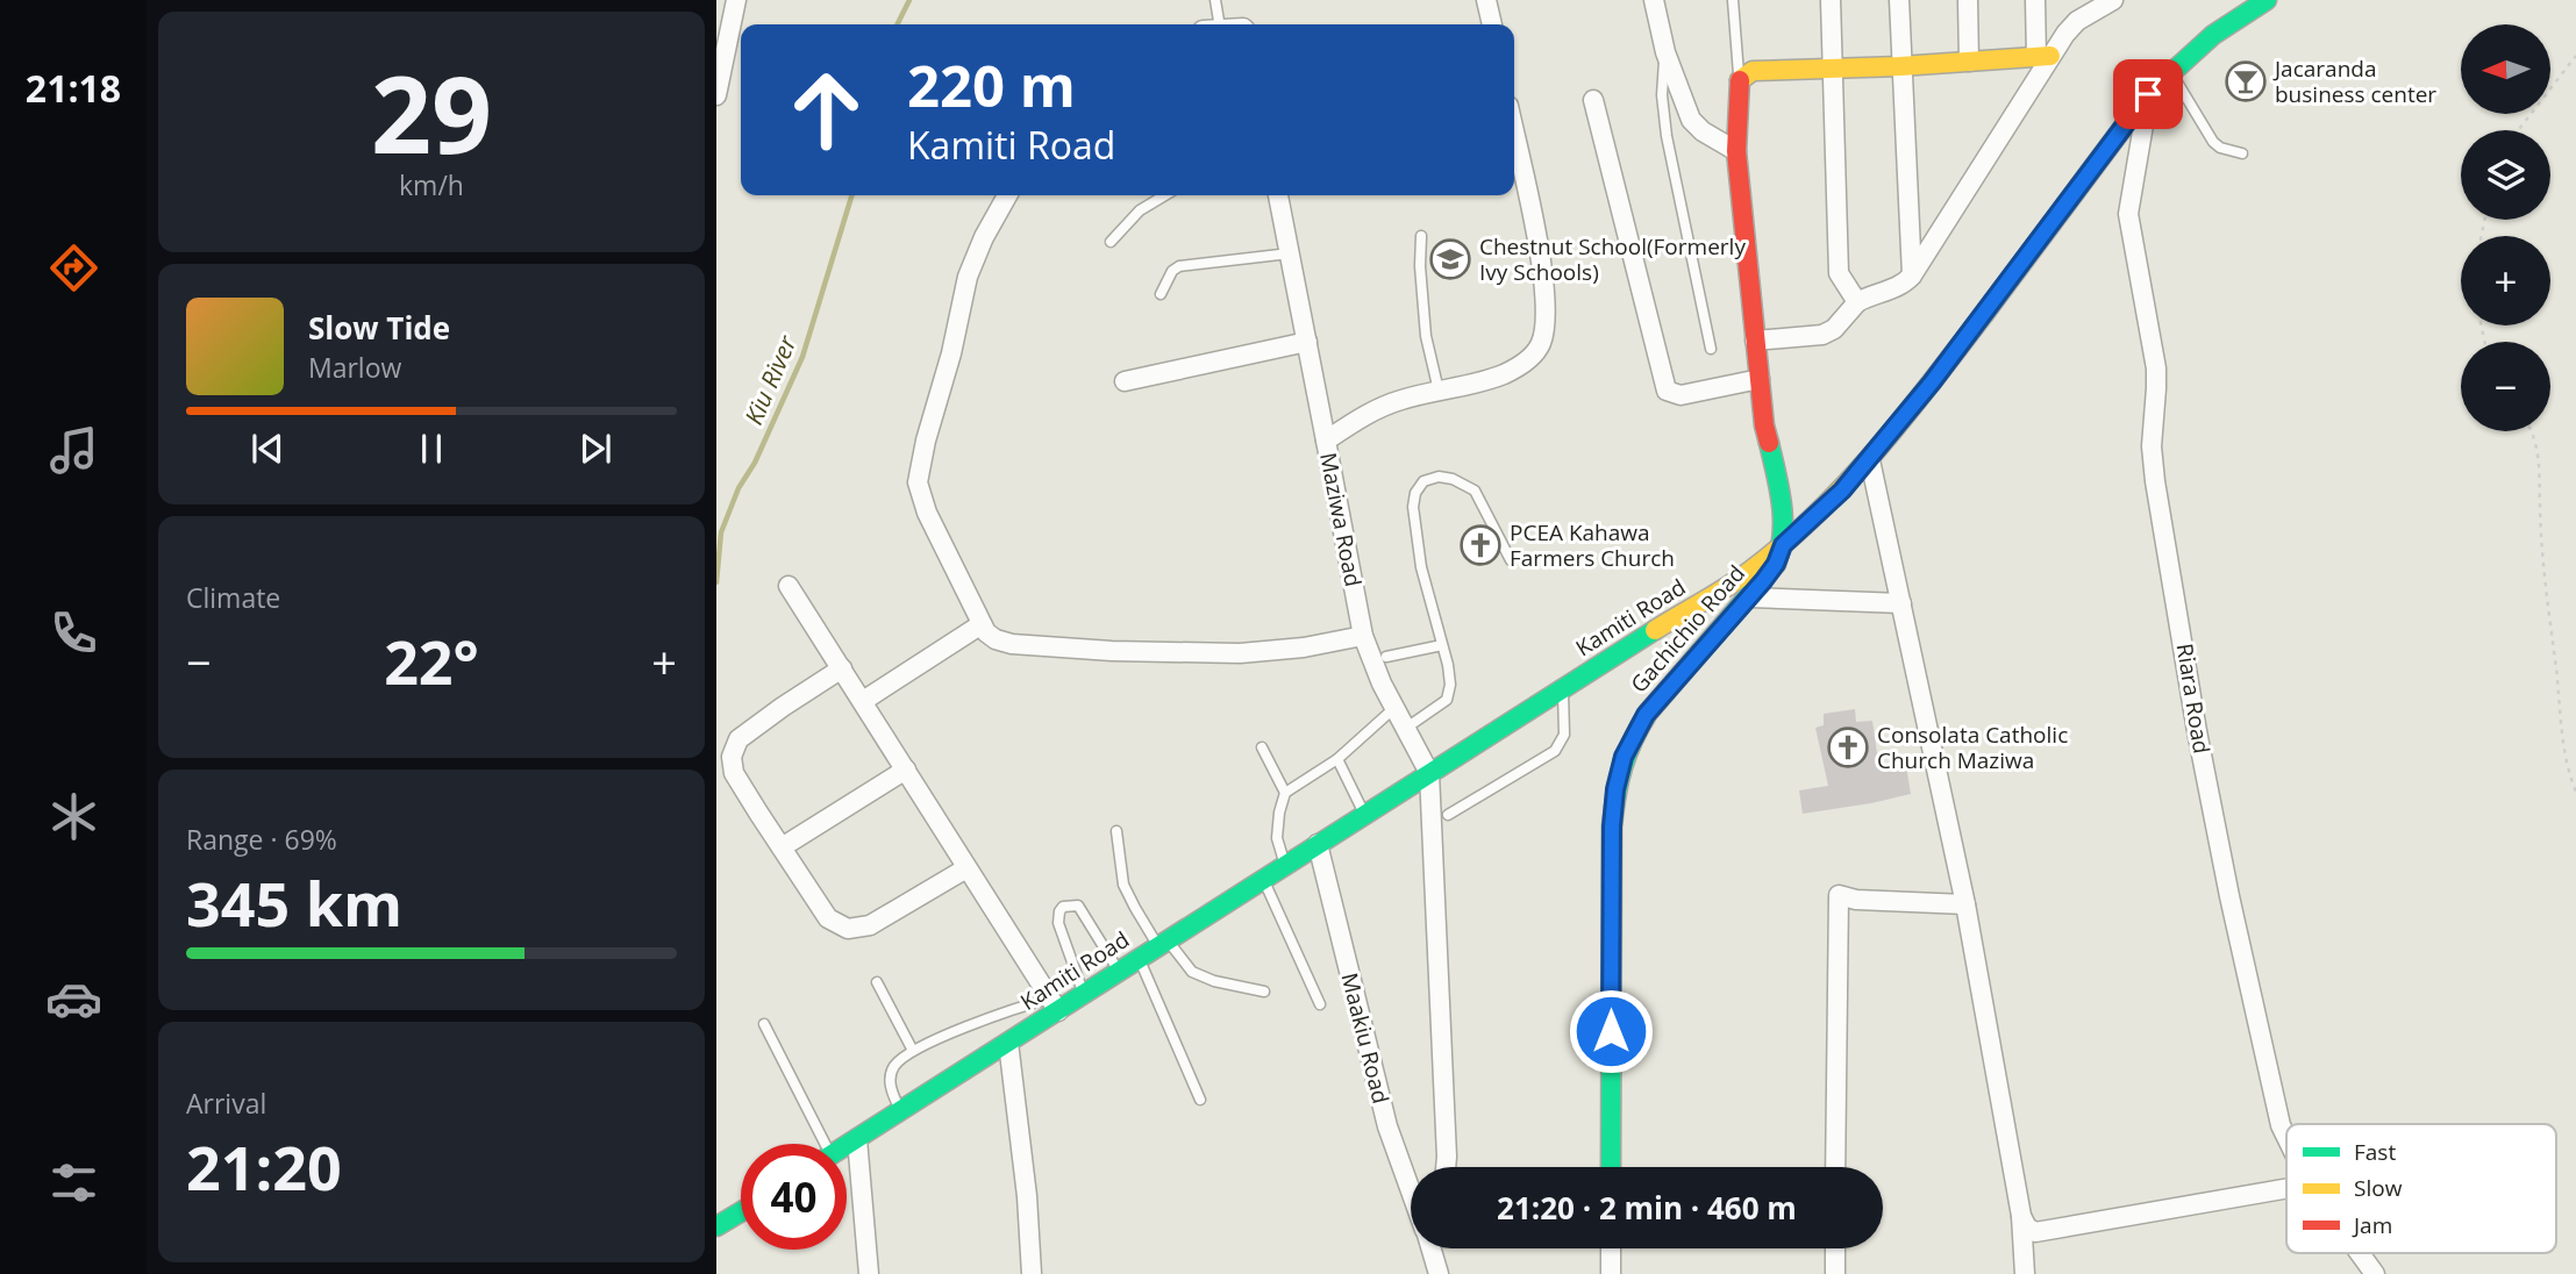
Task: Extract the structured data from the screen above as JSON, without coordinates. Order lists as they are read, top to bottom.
{
  "streets": {
    "main road": ["Kamiti Road", "Gachichio Road"],
    "street": ["Maziwa Road", "Riara Road", "Maakiu Road"]
  },
  "crossings": [
    ["Maziwa Road", "Kamiti Road"],
    ["Kamiti Road", "Gachichio Road"],
    ["Kamiti Road", "Riara Road"],
    ["Kamiti Road", "Maakiu Road"]
  ],
  "water": ["Kiu River"],
  "places": {
    "bar": ["Jacaranda business center"],
    "school or university": ["Chestnut School(Formerly Ivy Schools)"],
    "church": ["PCEA Kahawa Farmers Church", "Consolata Catholic Church Maziwa"]
  },
  "legend": ["Fast", "Slow", "Jam"],
  "north": "left",
  "page": {
    "tabs": "21:18",
    "tile": [
      ["29", "km/h"],
      "Climate",
      ["Range · 69%", "345 km"],
      ["Arrival", "21:20"]
    ],
    "map_buttons": ["+", "−"],
    "turn": ["220 m", "Kamiti Road"],
    "song": ["Slow Tide", "Marlow"],
    "heat": ["−", "22°", "+"],
    "limit": "40",
    "trip": "21:20 · 2 min · 460 m"
  }
}
